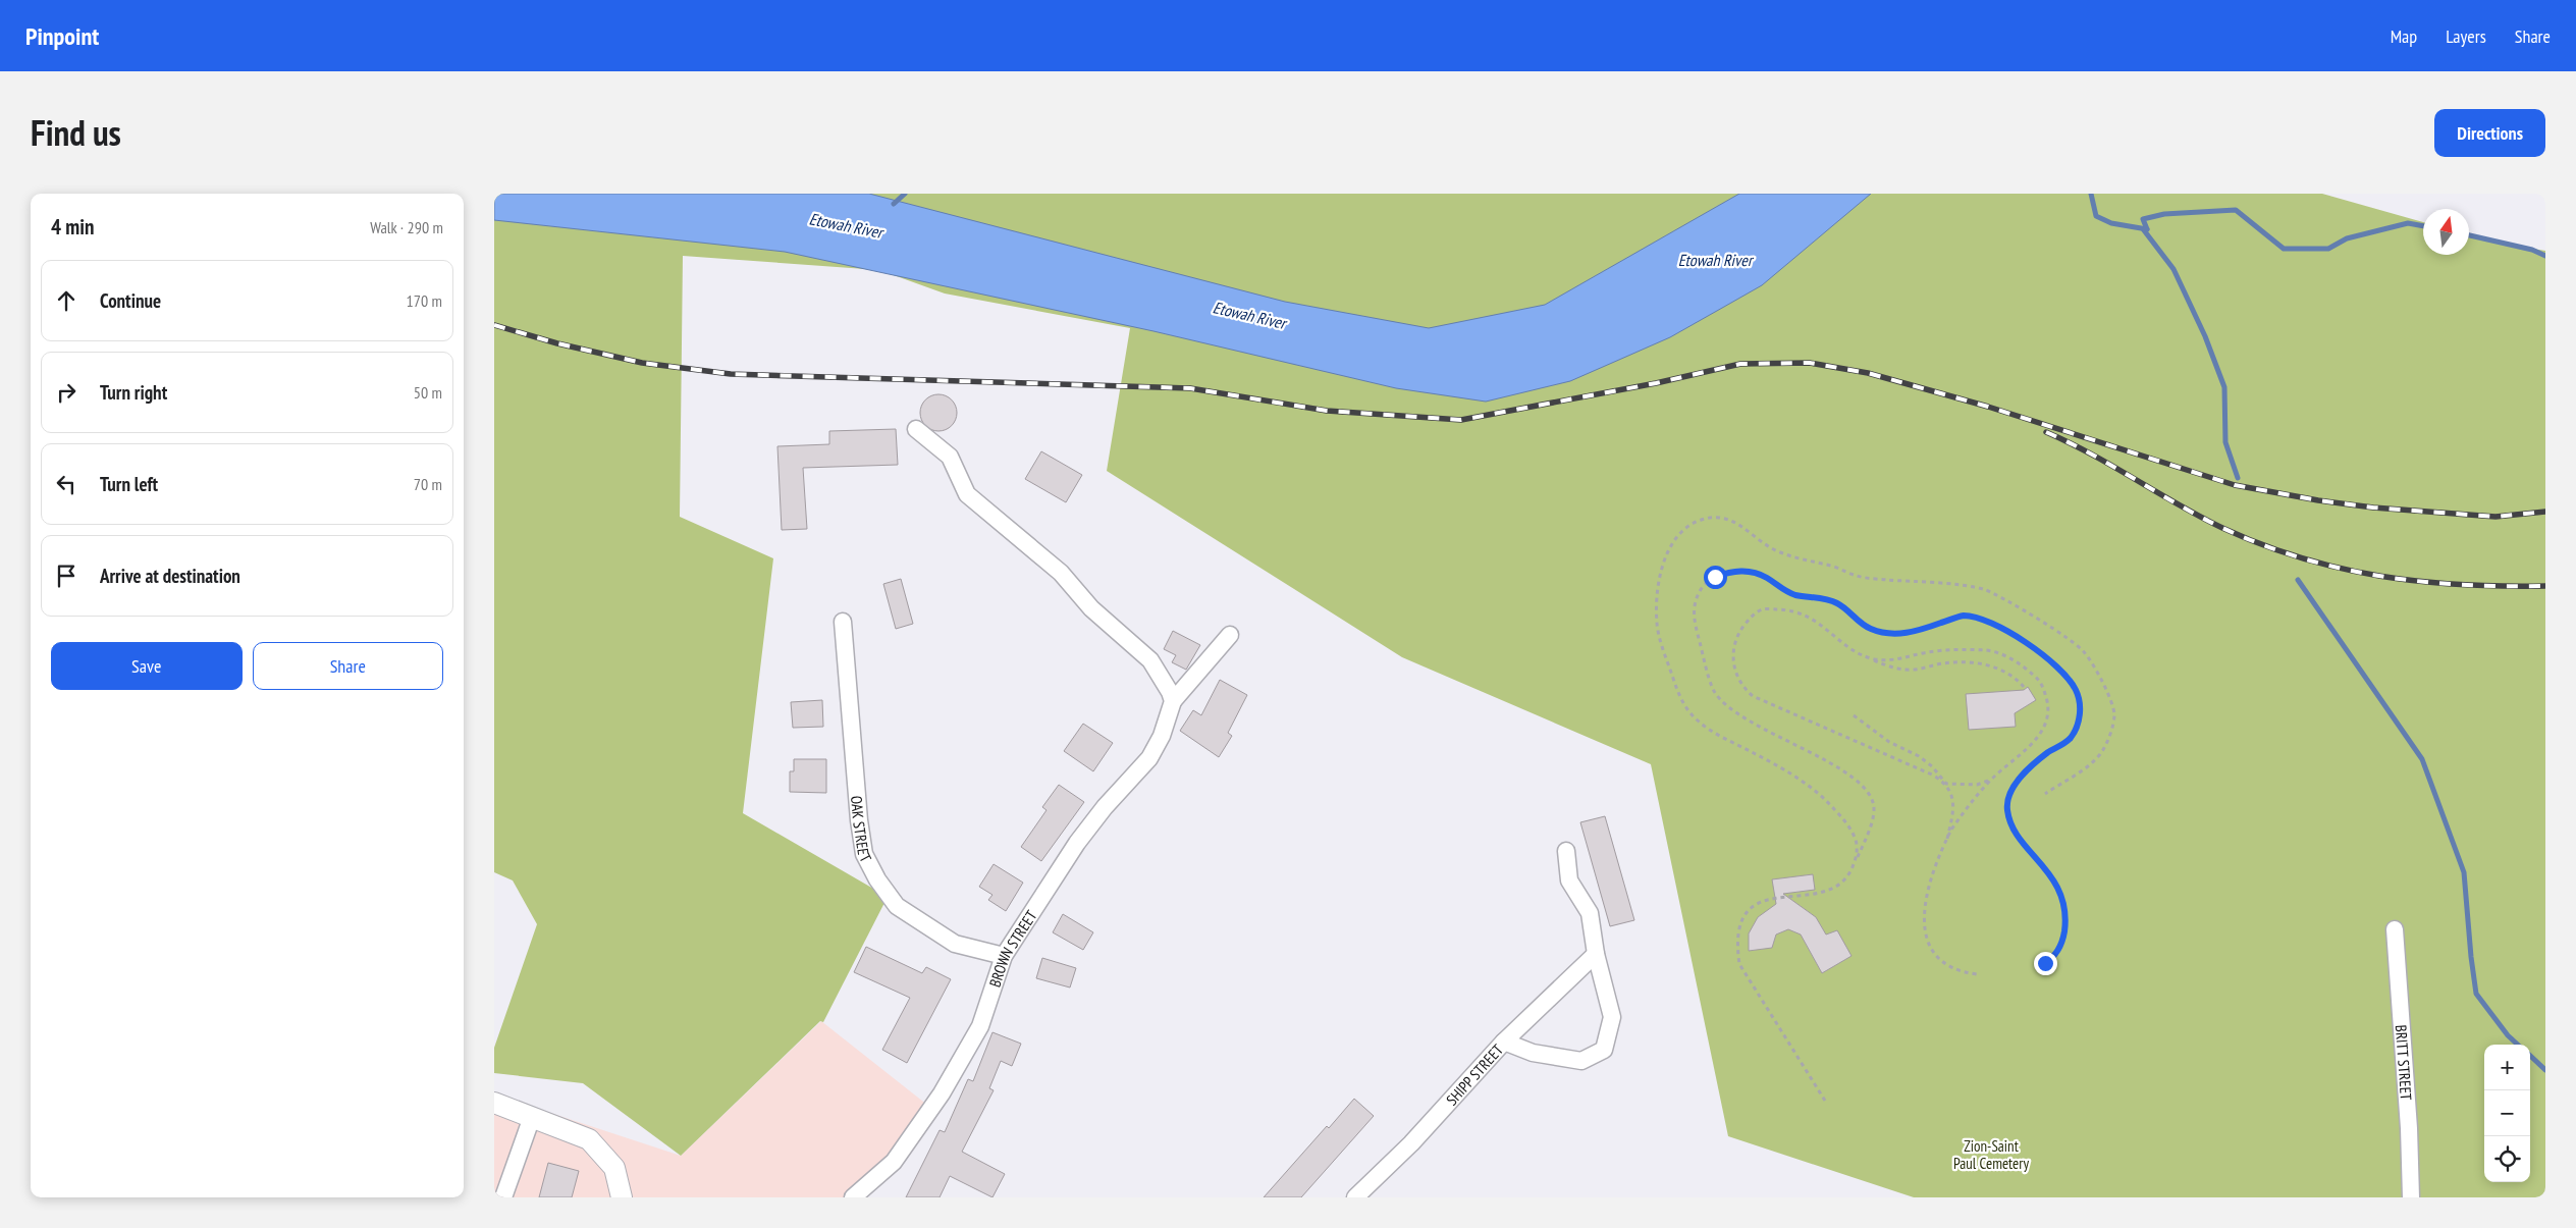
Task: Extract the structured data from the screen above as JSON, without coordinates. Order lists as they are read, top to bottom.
{
  "streets": {
    "street": [
      "OAK STREET",
      "BROWN STREET",
      "BRITT STREET",
      "SHIPP STREET"
    ]
  },
  "crossings": [
    ["OAK STREET", "BROWN STREET"]
  ],
  "water": ["Etowah River"],
  "parks": ["Zion-Saint Paul Cemetery"],
  "north": "top",
  "page": {
    "header": "Pinpoint",
    "nav": ["Map", "Layers", "Share"],
    "title": "Find us",
    "buttons": [
      "Directions",
      ["Save", "Share"]
    ],
    "heading": ["4 min", "Walk · 290 m"],
    "list": [
      ["Continue", "170 m"],
      ["Turn right", "50 m"],
      ["Turn left", "70 m"],
      "Arrive at destination"
    ],
    "map_buttons": ["+", "−"]
  }
}
